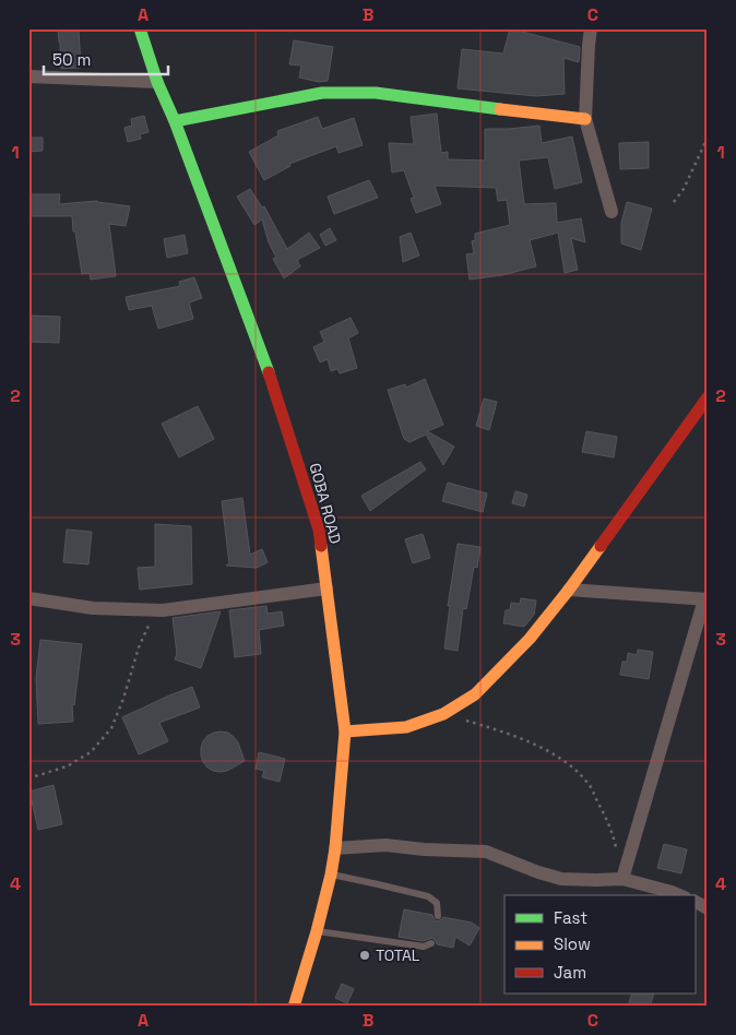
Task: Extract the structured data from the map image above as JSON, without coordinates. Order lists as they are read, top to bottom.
{
  "streets": {
    "main road": ["GOBA ROAD"]
  },
  "places": ["TOTAL"],
  "legend": ["Fast", "Slow", "Jam"],
  "scale_bar": "50 m",
  "grid": {
    "columns": ["A", "B", "C"],
    "rows": [
      "1",
      "2",
      "3",
      "4"
    ]
  }
}
